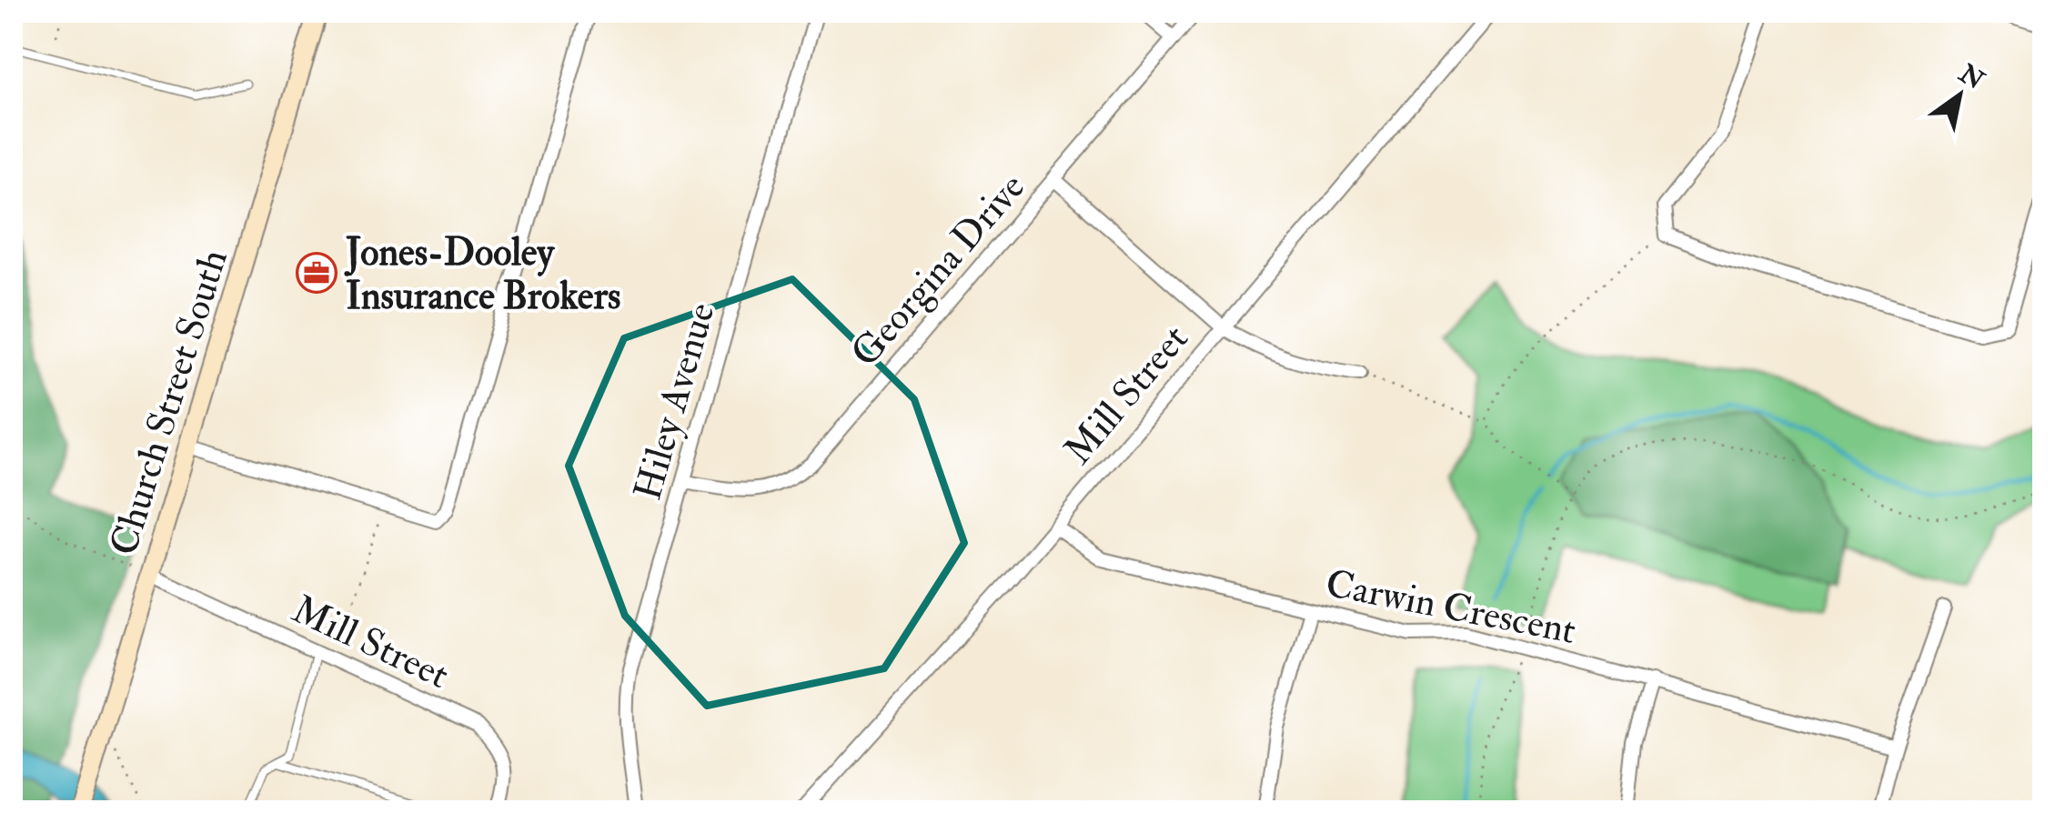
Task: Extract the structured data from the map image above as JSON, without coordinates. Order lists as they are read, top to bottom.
{
  "streets": {
    "main road": ["Church Street South"],
    "street": [
      "Georgina Drive",
      "Mill Street",
      "Hiley Avenue",
      "Carwin Crescent"
    ]
  },
  "crossings": [
    ["Georgina Drive", "Hiley Avenue"],
    ["Mill Street", "Church Street South"],
    ["Mill Street", "Carwin Crescent"]
  ],
  "places": {
    "office": ["Jones-Dooley Insurance Brokers"]
  },
  "north": "top right"
}
